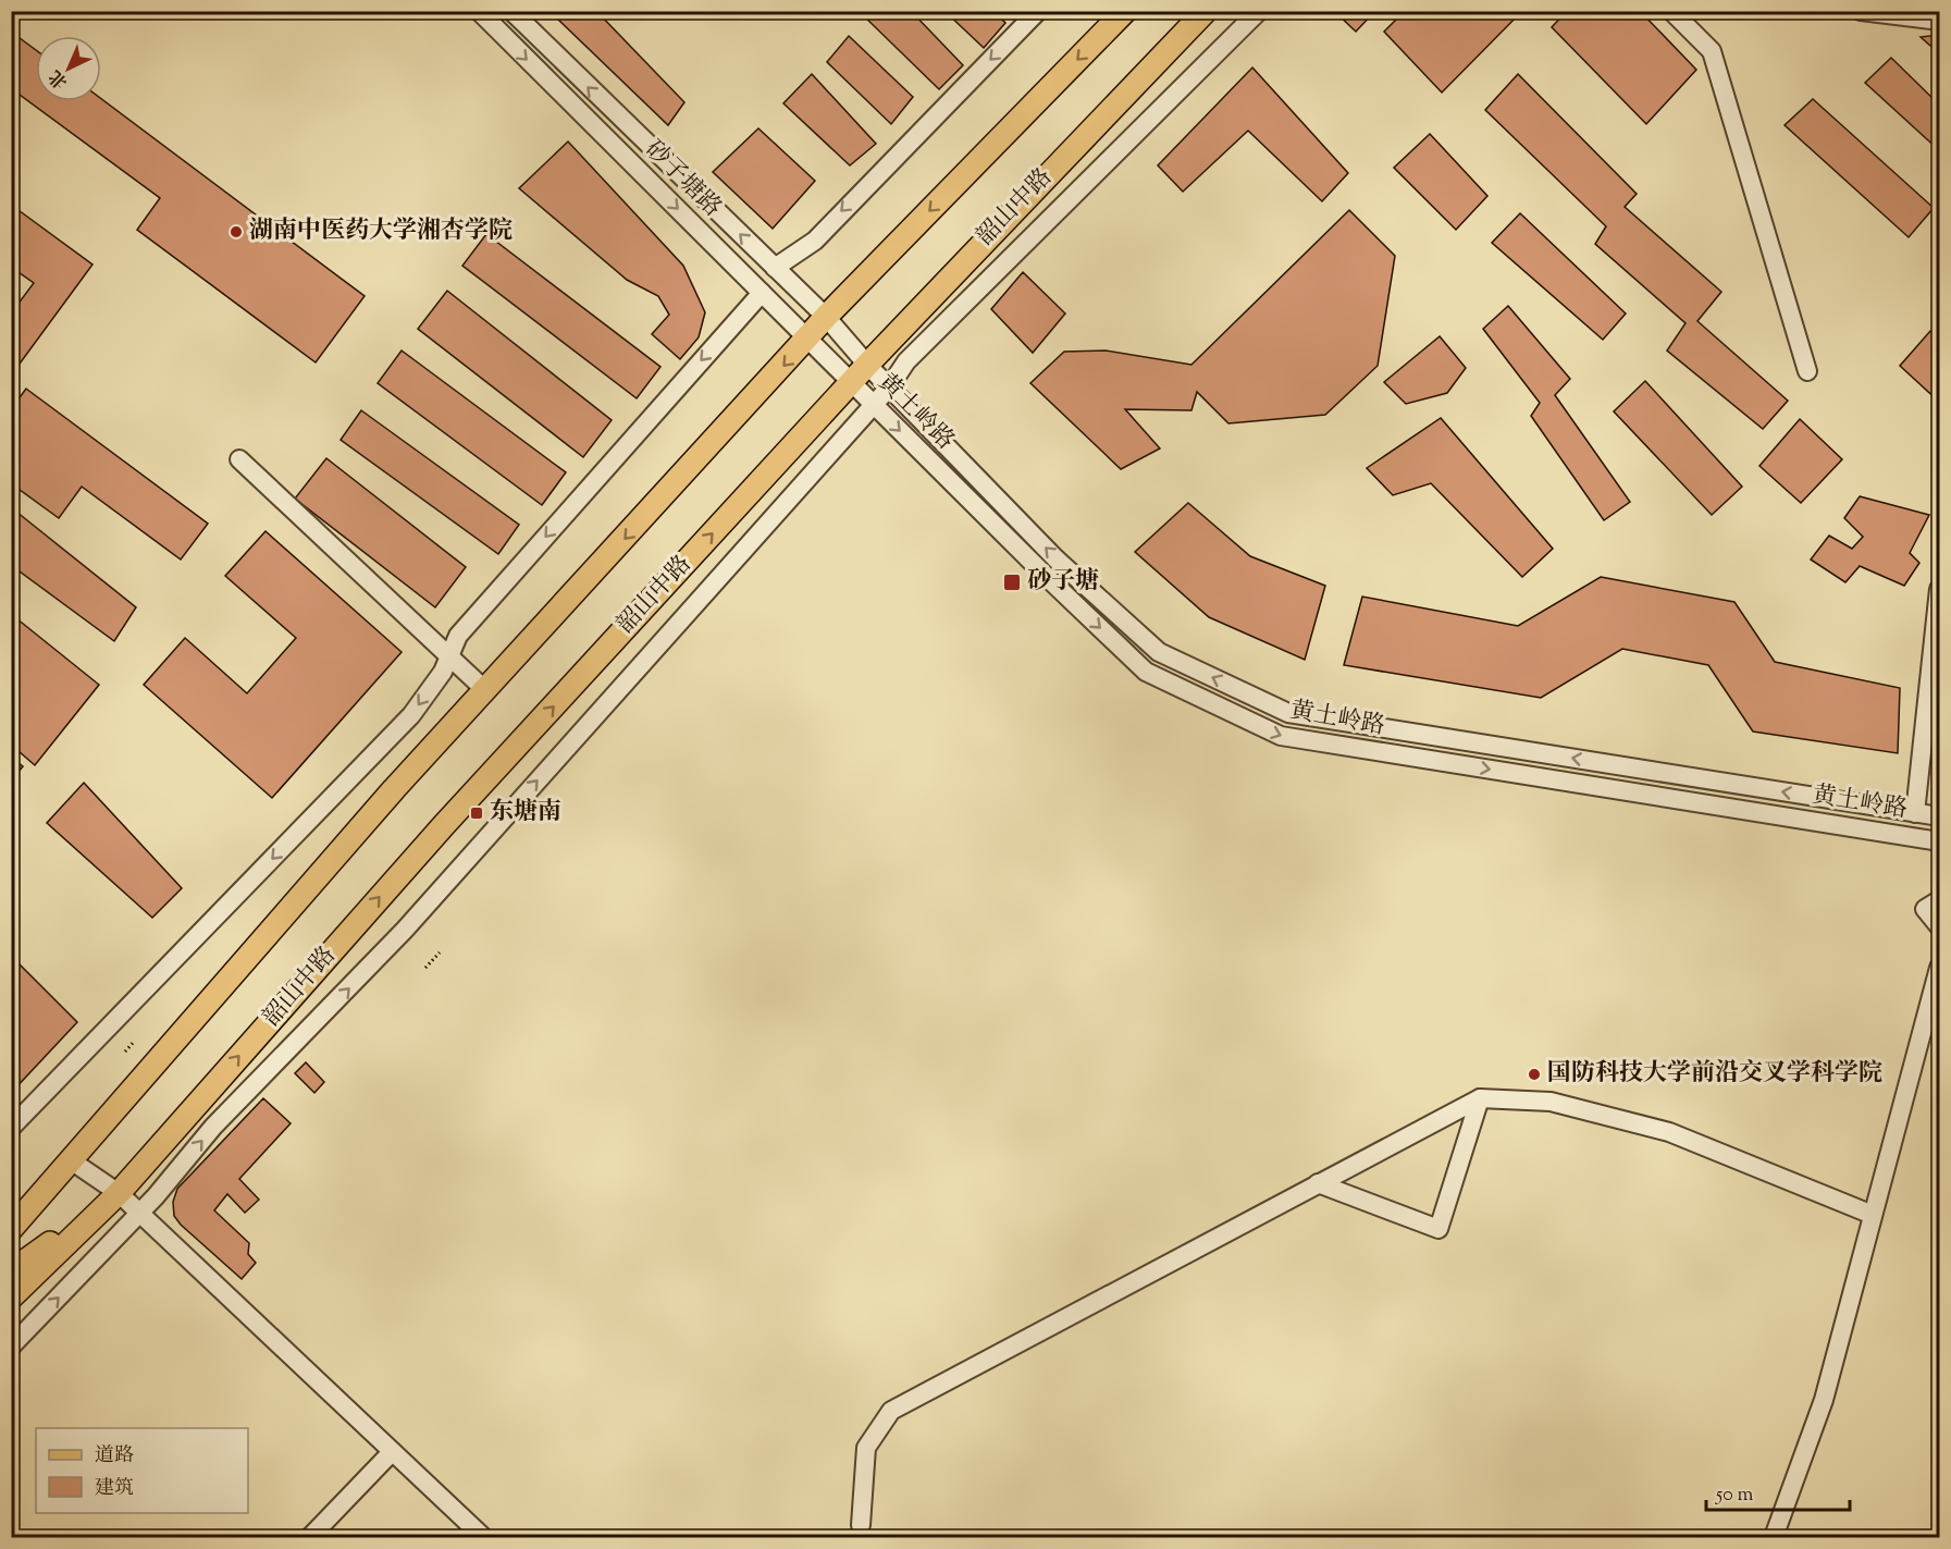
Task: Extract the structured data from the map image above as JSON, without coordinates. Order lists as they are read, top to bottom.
{
  "streets": {
    "main road": ["韶山中路"],
    "street": ["砂子塘路", "黄土岭路"]
  },
  "crossings": [
    ["砂子塘路", "韶山中路"],
    ["砂子塘路", "黄土岭路"],
    ["韶山中路", "黄土岭路"]
  ],
  "places": {
    "other": ["湖南中医药大学湘杏学院", "国防科技大学前沿交叉学科学院"],
    "transit": ["砂子塘", "东塘南"]
  },
  "legend": ["道路", "建筑"],
  "scale_bar": "50 m",
  "north": "bottom left"
}
